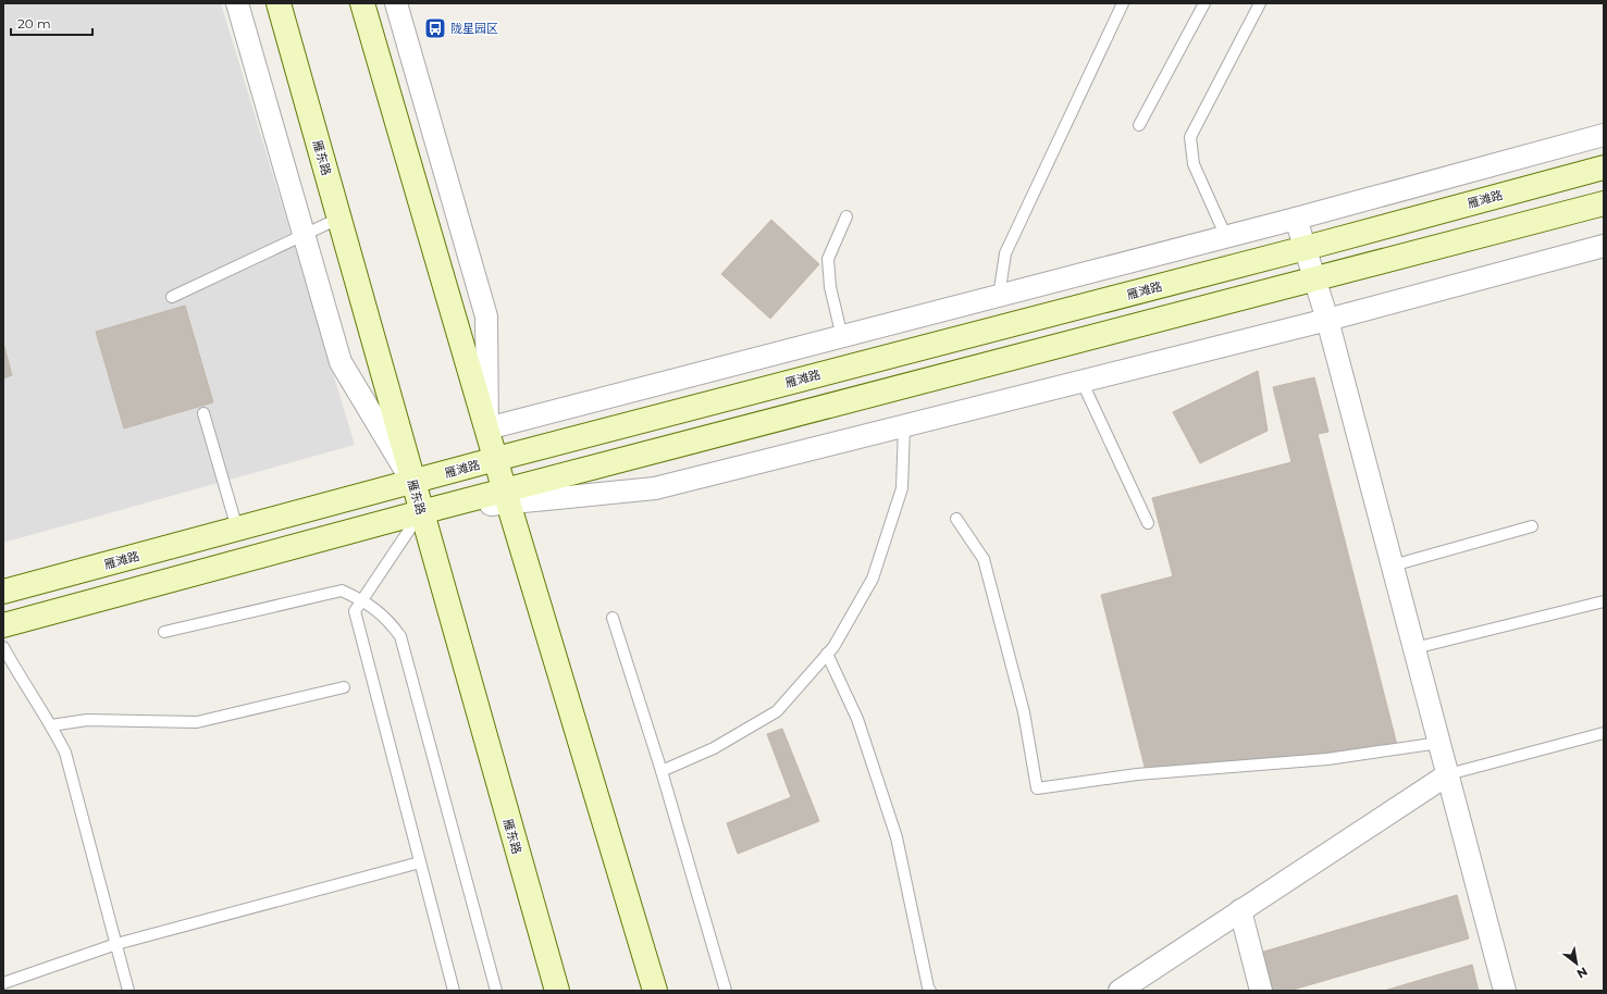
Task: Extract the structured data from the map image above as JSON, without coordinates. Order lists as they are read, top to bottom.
{
  "streets": {
    "main road": ["雁东路", "雁滩路"]
  },
  "crossings": [
    ["雁东路", "雁滩路"]
  ],
  "places": {
    "bus stop": ["陇星园区"]
  },
  "scale_bar": "20 m",
  "north": "bottom right"
}
